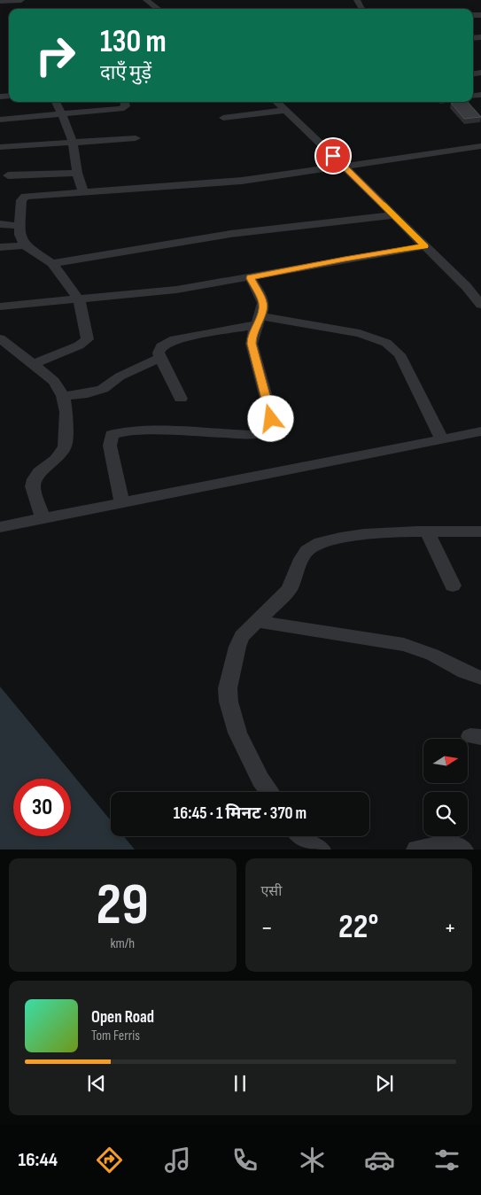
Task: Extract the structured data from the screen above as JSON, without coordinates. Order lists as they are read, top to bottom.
{
  "north": "right",
  "page": {
    "turn": ["130 m", "दाएँ मुड़ें"],
    "limit": "30",
    "trip": "16:45 · 1 मिनट · 370 m",
    "tile": [
      ["29", "km/h"],
      "एसी"
    ],
    "heat": ["−", "22°", "+"],
    "song": ["Open Road", "Tom Ferris"],
    "tabs": "16:44"
  }
}
